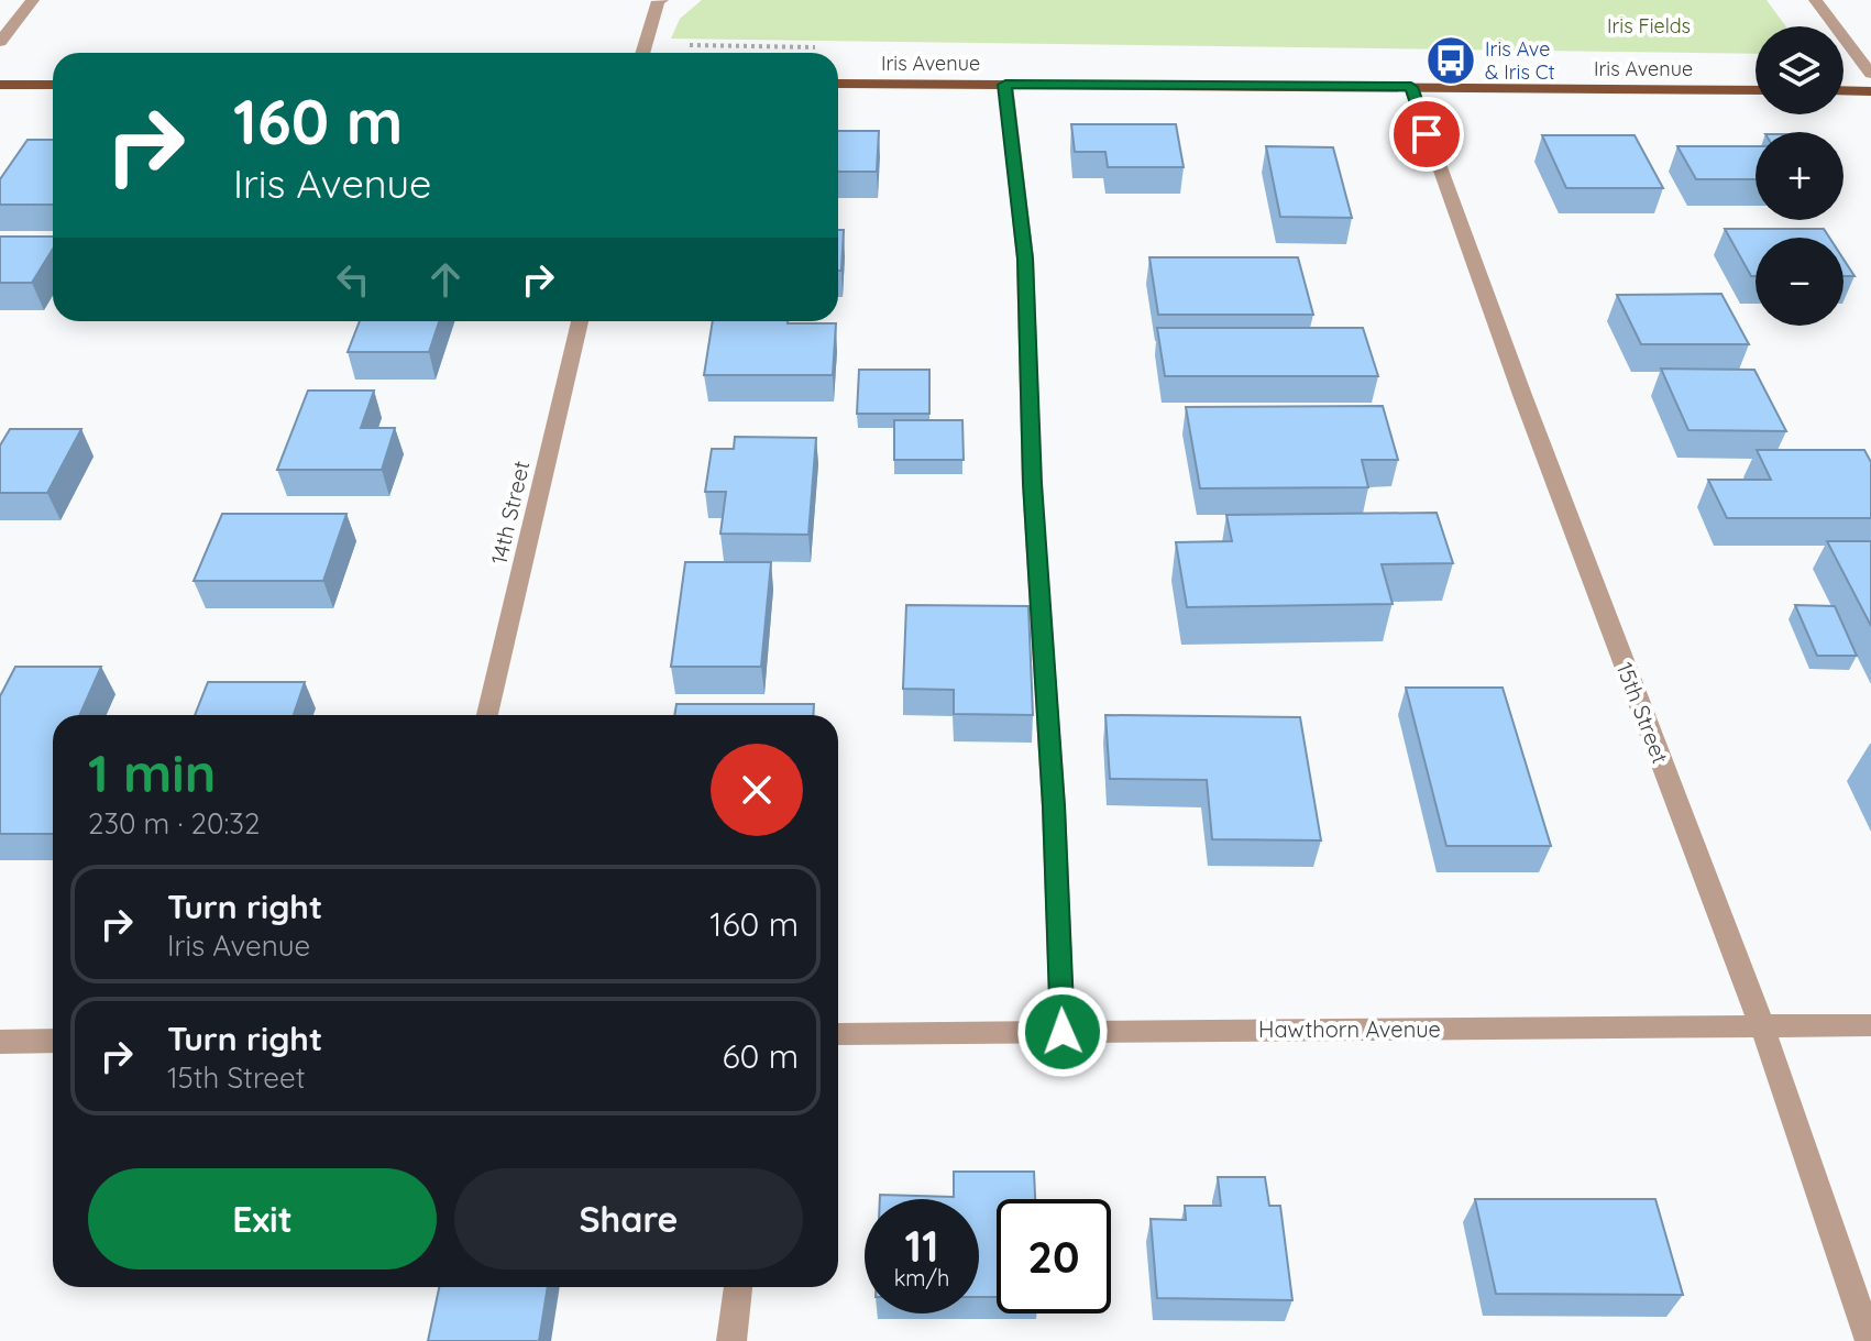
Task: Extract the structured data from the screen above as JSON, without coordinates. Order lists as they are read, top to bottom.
{
  "streets": {
    "main road": ["Iris Avenue"],
    "street": ["14th Street", "15th Street", "Hawthorn Avenue"]
  },
  "crossings": [
    ["Iris Avenue", "15th Street"],
    ["15th Street", "Hawthorn Avenue"]
  ],
  "parks": ["Iris Fields"],
  "places": {
    "bus stop": ["Iris Ave & Iris Ct"]
  },
  "page": {
    "map_buttons": ["+", "−"],
    "turn": ["160 m", "Iris Avenue"],
    "heading": ["1 min", "230 m · 20:32"],
    "list": [
      {
        "name": "Turn right",
        "note": "Iris Avenue",
        "value": "160 m"
      },
      {
        "name": "Turn right",
        "note": "15th Street",
        "value": "60 m"
      }
    ],
    "buttons": ["Exit", "Share"],
    "speed": "11 km/h",
    "limit": "20"
  }
}
